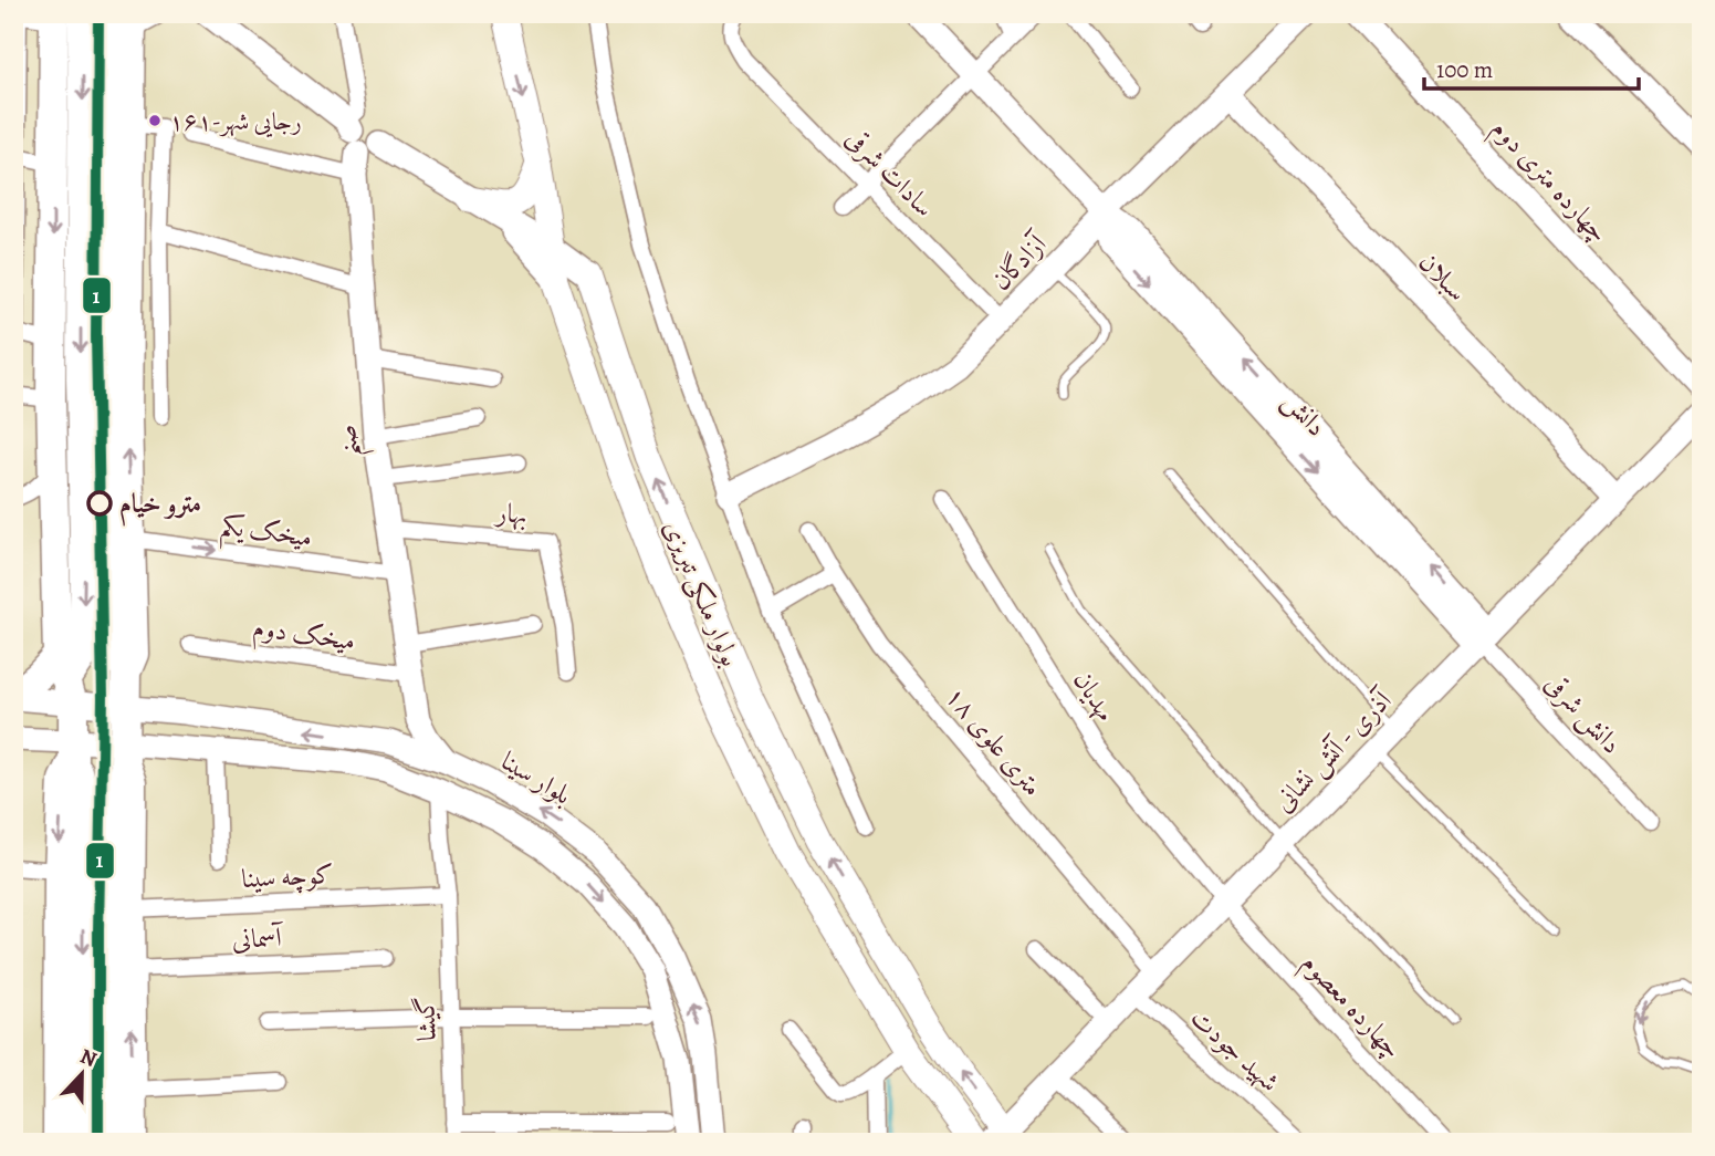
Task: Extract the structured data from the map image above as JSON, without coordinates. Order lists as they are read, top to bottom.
{
  "streets": {
    "main road": ["بولوار ملکی تبریزی"],
    "street": [
      "سادات شرقی",
      "چهارده متری دوم",
      "آزادگان",
      "سبلان",
      "دانش",
      "صنم",
      "بهار",
      "میخک یکم",
      "میخک دوم",
      "مهدیان",
      "دانش شرقی",
      "۱۸ متری علوی",
      "آذرى - آتش نشانى",
      "بلوار سینا",
      "کوچه سینا",
      "آسمانی",
      "چهارده معصوم",
      "گیشا",
      "شهید جودت"
    ]
  },
  "crossings": [
    ["سادات شرقی", "آزادگان"],
    ["آزادگان", "سبلان"],
    ["آزادگان", "دانش"],
    ["سبلان", "آذرى - آتش نشانى"],
    ["دانش", "دانش شرقی"],
    ["دانش", "آذرى - آتش نشانى"],
    ["صنم", "بهار"],
    ["صنم", "میخک یکم"],
    ["صنم", "میخک دوم"],
    ["بولوار ملکی تبریزی", "آذرى - آتش نشانى"],
    ["مهدیان", "آذرى - آتش نشانى"],
    ["مهدیان", "چهارده معصوم"],
    ["دانش شرقی", "آذرى - آتش نشانى"],
    ["۱۸ متری علوی", "آذرى - آتش نشانى"],
    ["آذرى - آتش نشانى", "چهارده معصوم"],
    ["آذرى - آتش نشانى", "شهید جودت"],
    ["بلوار سینا", "گیشا"],
    ["کوچه سینا", "گیشا"]
  ],
  "one_way": ["میخک یکم"],
  "places": ["۱۶۱-رجایی شهر", "مترو خیام"],
  "lines": ["transit line 1"],
  "scale_bar": "100 m",
  "north": "top"
}
